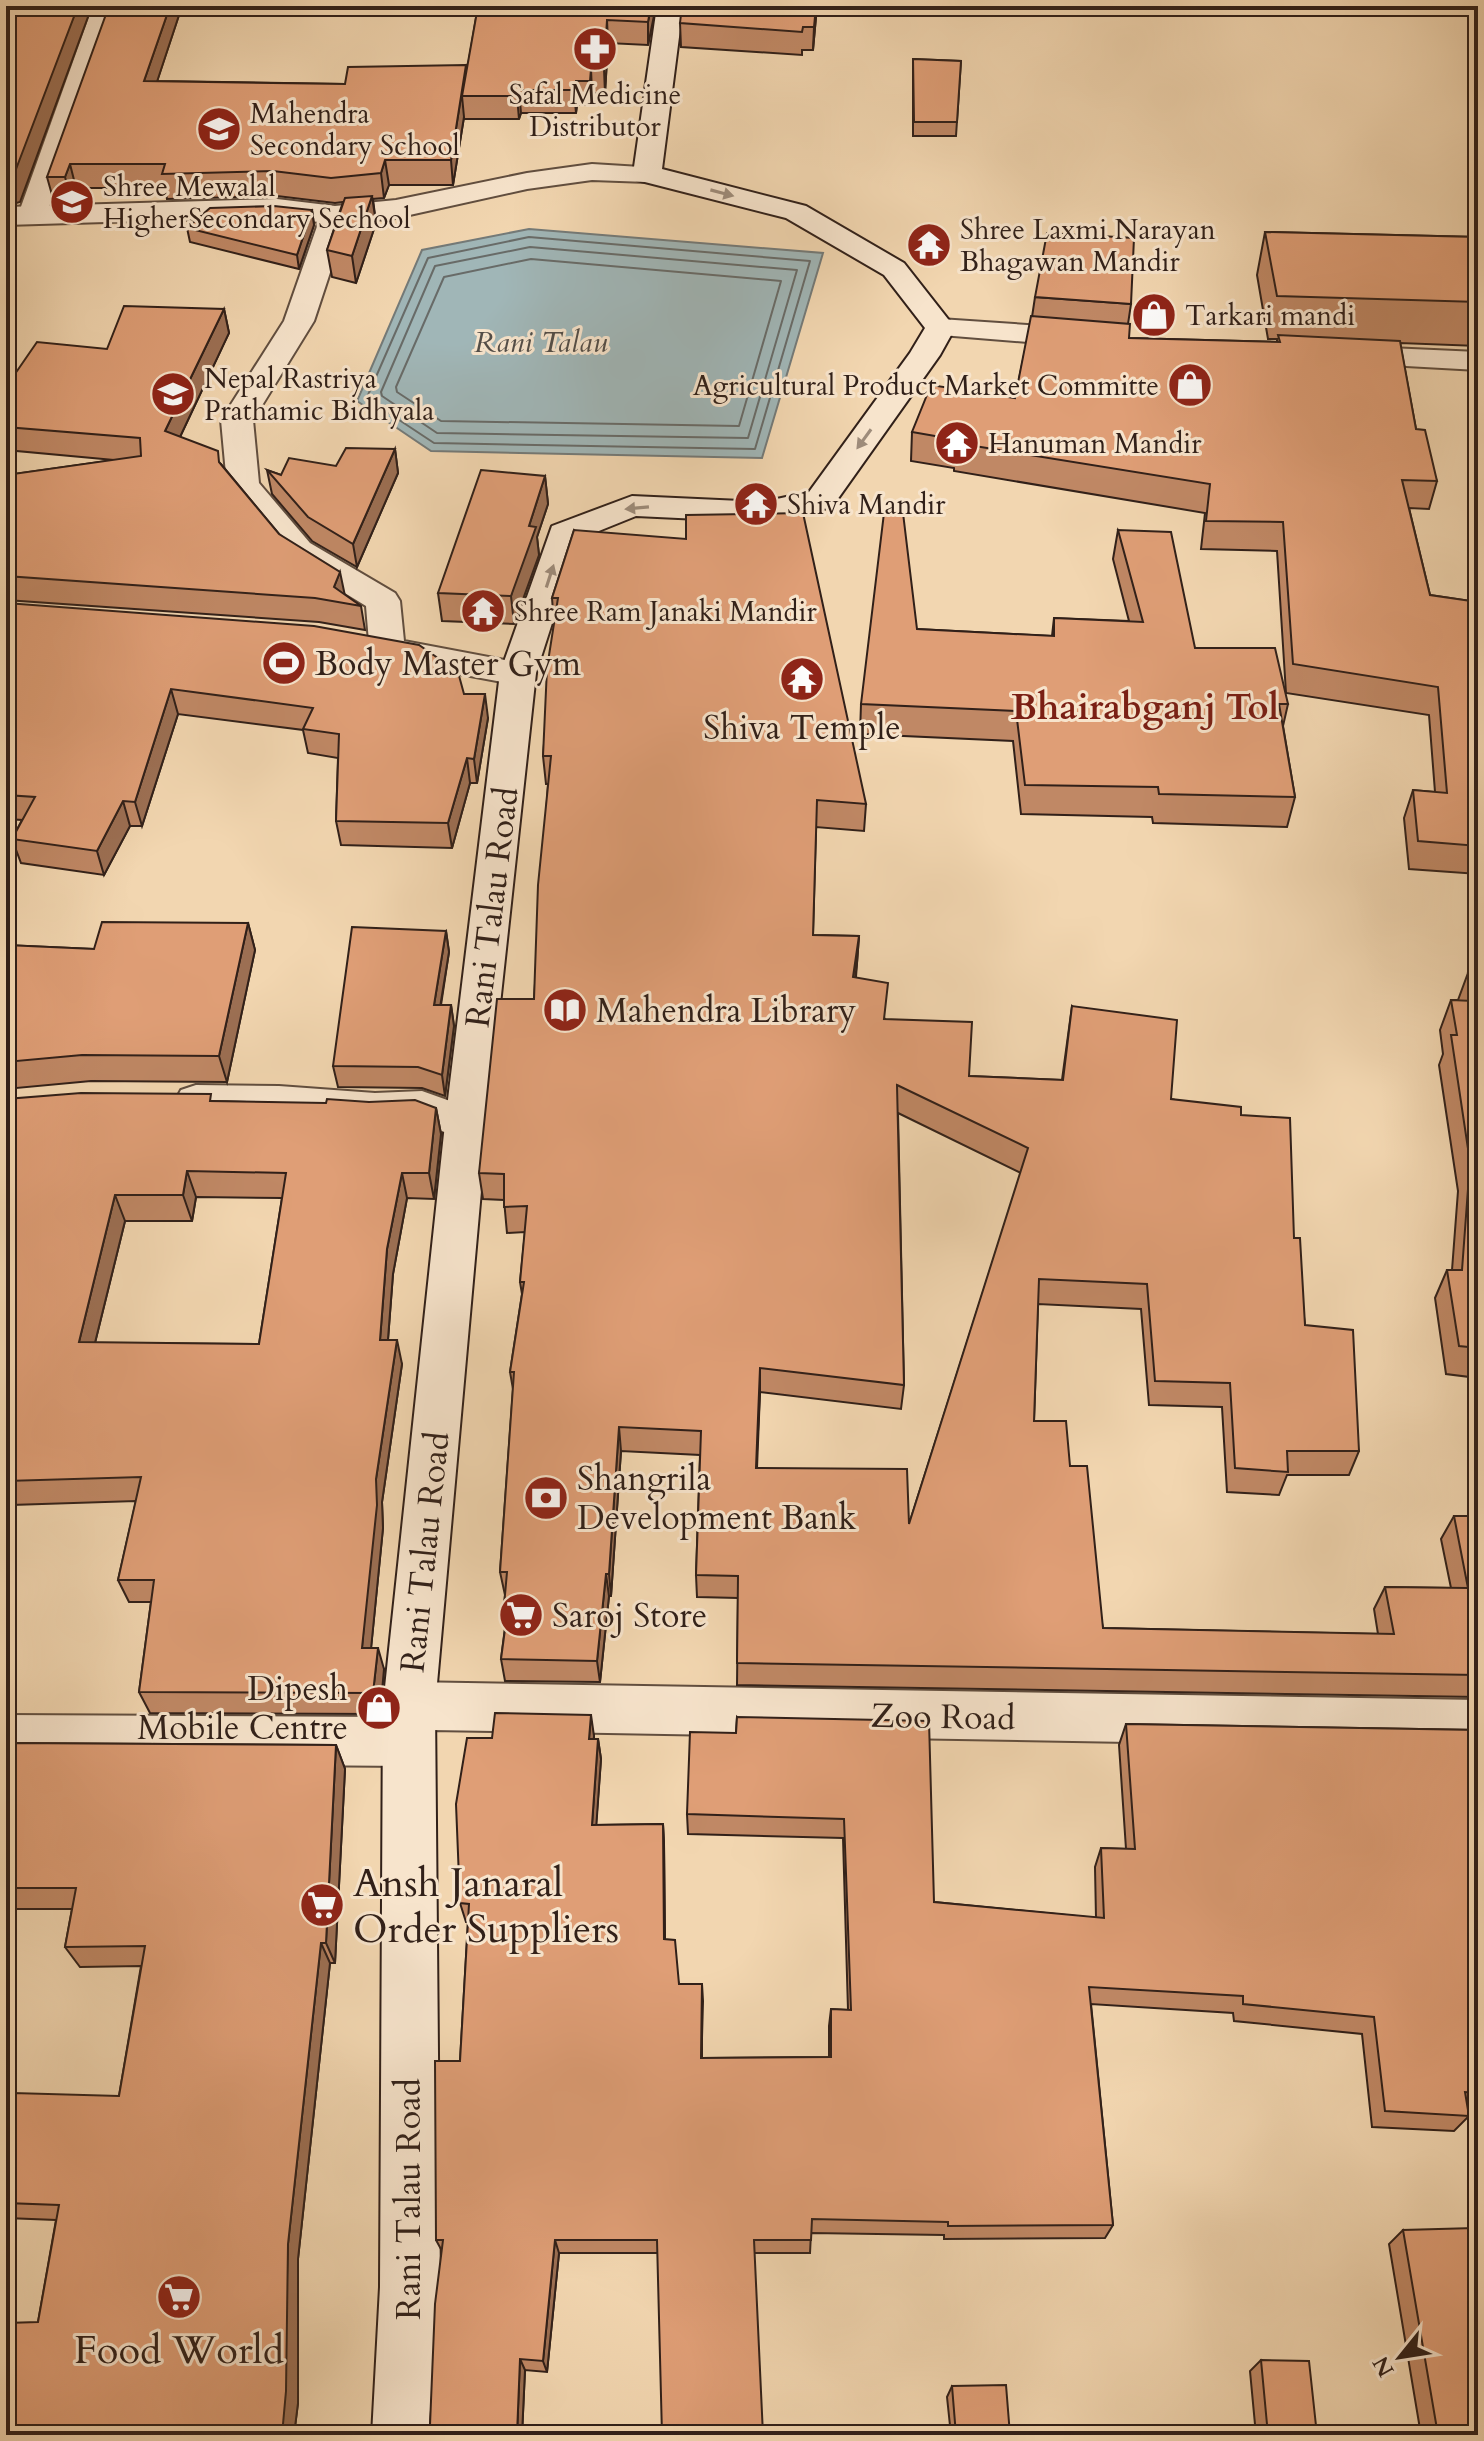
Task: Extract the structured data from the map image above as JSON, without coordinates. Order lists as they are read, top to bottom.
{
  "streets": {
    "street": ["Rani Talau Road", "Zoo Road"]
  },
  "crossings": [
    ["Rani Talau Road", "Zoo Road"]
  ],
  "districts": ["Bhairabganj Tol"],
  "water": ["Rani Talau"],
  "places": {
    "pharmacy": ["Safal Medicine Distributor"],
    "school or university": ["Mahendra Secondary School", "Shree Mewalal HigherSecondary Sechool", "Nepal Rastriya Prathamic Bidhyala"],
    "temple": [
      "Shree Laxmi Narayan Bhagawan Mandir",
      "Hanuman Mandir",
      "Shiva Mandir",
      "Shree Ram Janaki Mandir",
      "Shiva Temple"
    ],
    "shop": ["Tarkari mandi", "Agricultural Product Market Committe", "Dipesh Mobile Centre"],
    "sports": ["Body Master Gym"],
    "library": ["Mahendra Library"],
    "bank": ["Shangrila Development Bank"],
    "supermarket": ["Saroj Store", "Ansh Janaral Order Suppliers", "Food World"]
  },
  "north": "bottom left"
}
